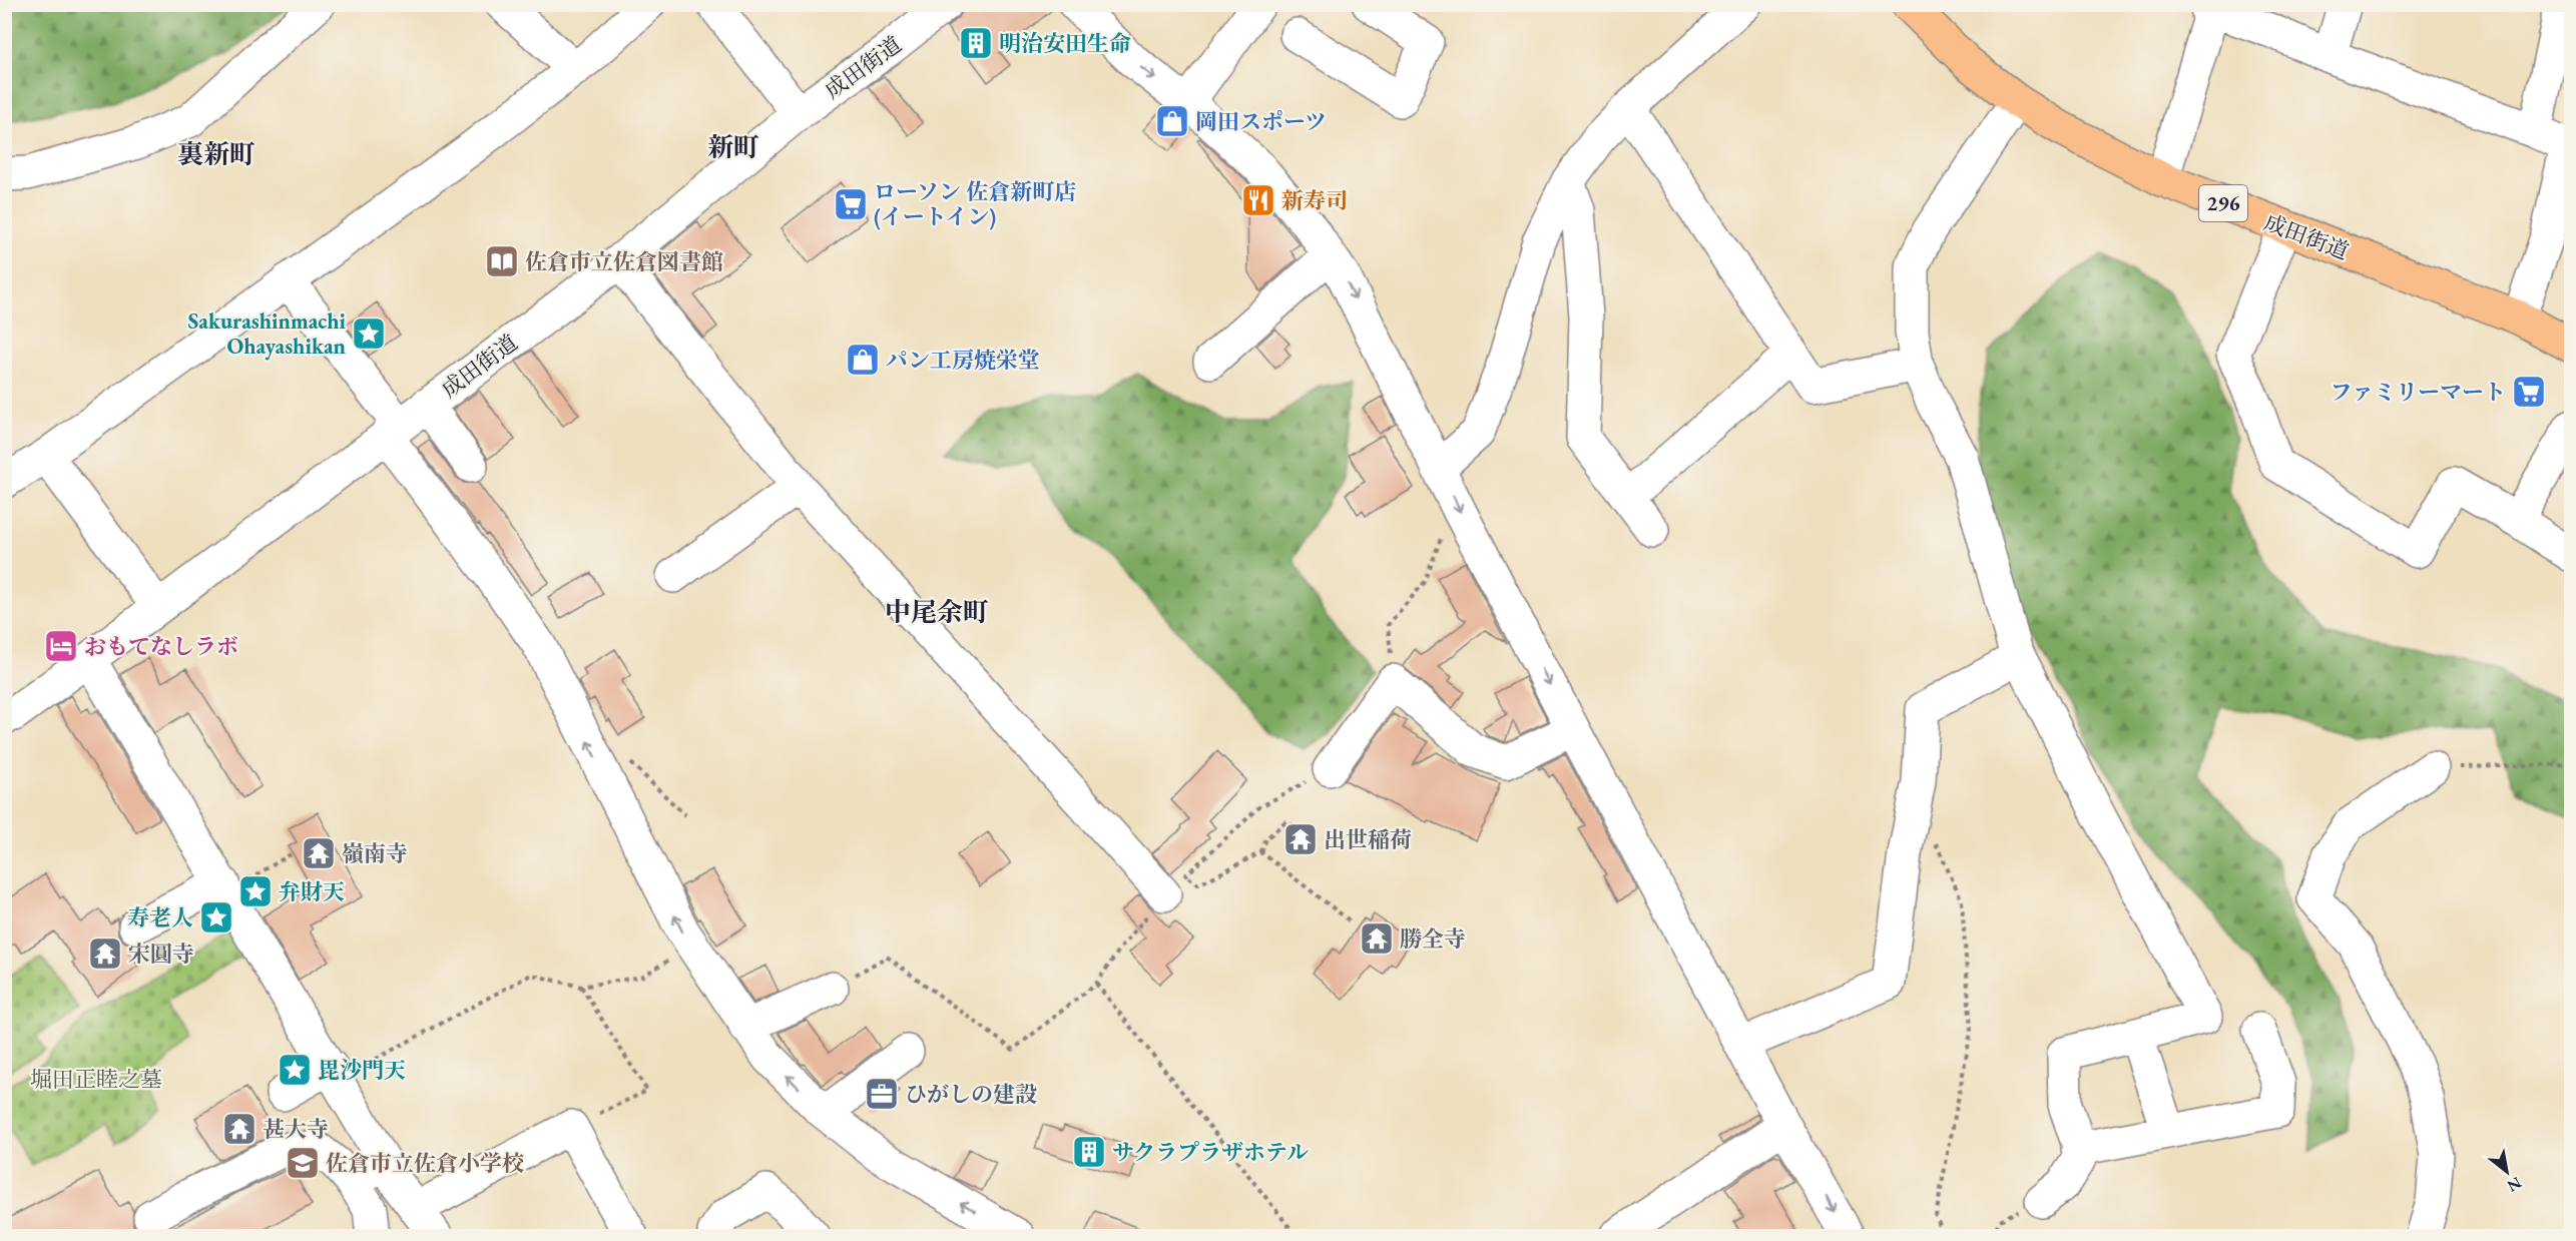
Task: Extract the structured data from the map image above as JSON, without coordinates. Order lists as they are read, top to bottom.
{
  "streets": {
    "highway": ["成田街道", "296"]
  },
  "districts": ["新町", "裏新町", "中尾余町"],
  "parks": ["堀田正睦之墓"],
  "places": {
    "building": ["明治安田生命", "サクラプラザホテル"],
    "shop": ["岡田スポーツ", "パン工房焼栄堂"],
    "restaurant": ["新寿司"],
    "supermarket": ["ローソン 佐倉新町店 (イートイン)", "ファミリーマート"],
    "library": ["佐倉市立佐倉図書館"],
    "place": [
      "Sakurashinmachi Ohayashikan",
      "弁財天",
      "寿老人",
      "毘沙門天"
    ],
    "hotel": ["おもてなしラボ"],
    "temple": [
      "出世稲荷",
      "嶺南寺",
      "勝全寺",
      "宋圓寺",
      "甚大寺"
    ],
    "office": ["ひがしの建設"],
    "school or university": ["佐倉市立佐倉小学校"]
  },
  "north": "bottom right"
}
